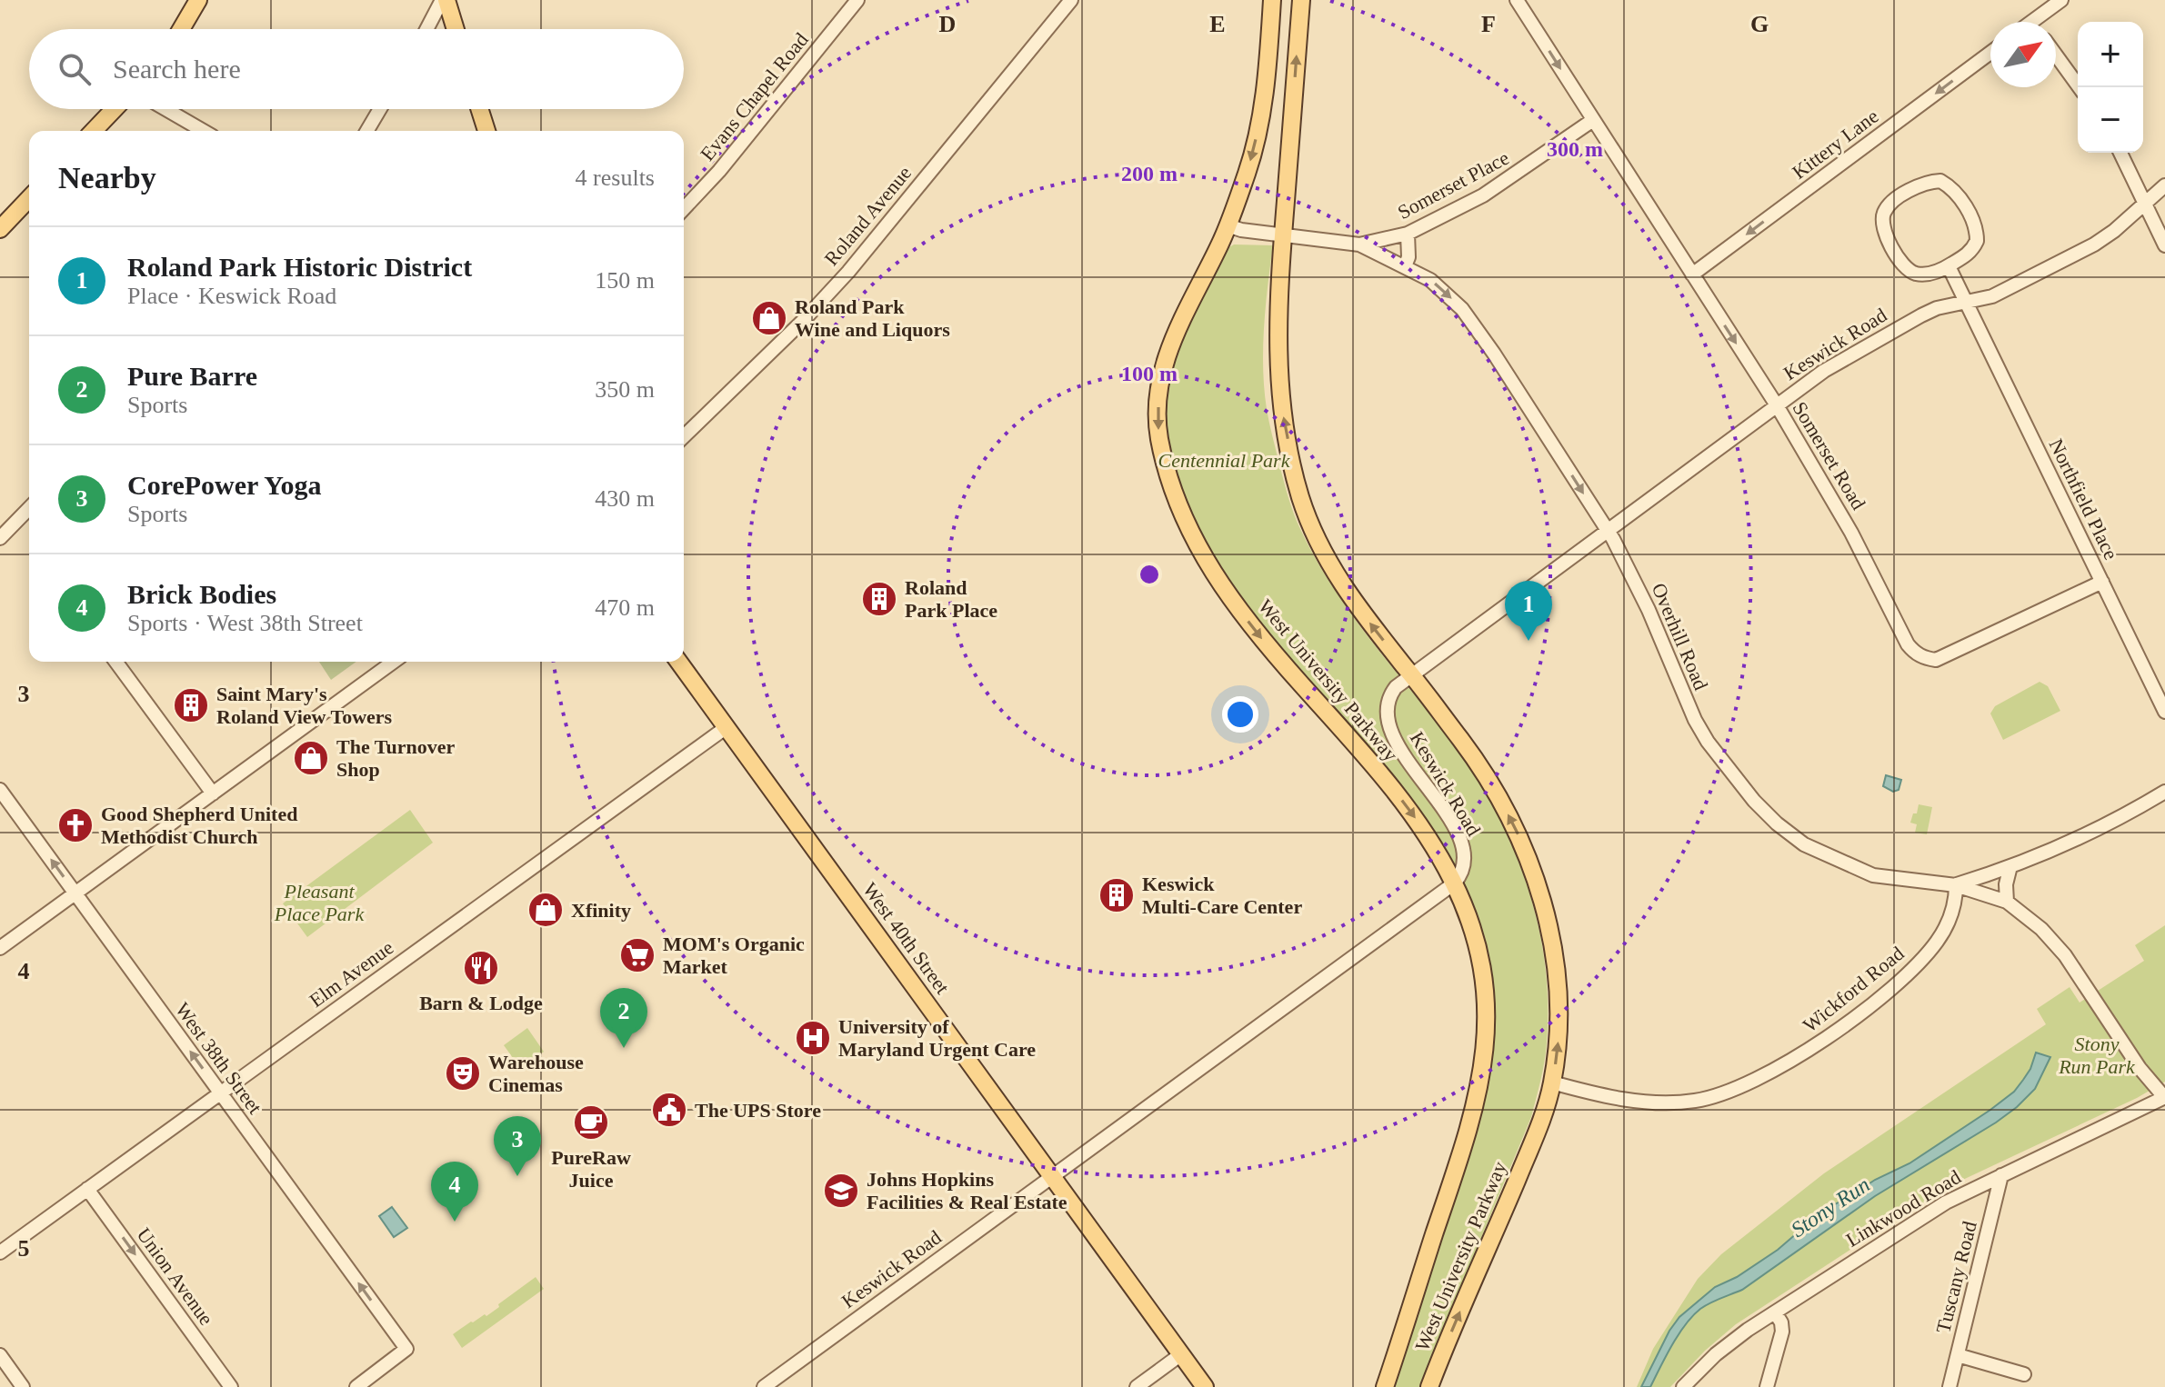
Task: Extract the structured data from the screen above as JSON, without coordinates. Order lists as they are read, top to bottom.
{
  "streets": {
    "main road": ["West University Parkway", "West 40th Street"],
    "street": [
      "Evans Chapel Road",
      "Kittery Lane",
      "Somerset Place",
      "Roland Avenue",
      "Keswick Road",
      "Somerset Road",
      "Northfield Place",
      "Overhill Road",
      "Elm Avenue",
      "Wickford Road",
      "West 38th Street",
      "Linkwood Road",
      "Union Avenue",
      "Tuscany Road"
    ]
  },
  "crossings": [
    ["Kittery Lane", "Somerset Road"],
    ["Somerset Place", "Somerset Road"],
    ["Somerset Place", "Overhill Road"],
    ["Keswick Road", "Somerset Road"],
    ["Keswick Road", "Northfield Place"],
    ["Keswick Road", "Overhill Road"],
    ["Keswick Road", "West University Parkway"],
    ["Keswick Road", "West 40th Street"],
    ["Somerset Road", "Northfield Place"],
    ["Overhill Road", "West University Parkway"],
    ["Overhill Road", "Wickford Road"],
    ["Overhill Road", "Linkwood Road"],
    ["West University Parkway", "Wickford Road"],
    ["West 40th Street", "Elm Avenue"],
    ["Elm Avenue", "West 38th Street"],
    ["Elm Avenue", "Union Avenue"],
    ["Linkwood Road", "Tuscany Road"]
  ],
  "one_way": ["Kittery Lane", "West 38th Street", "Union Avenue"],
  "water": ["Stony Run"],
  "parks": ["Centennial Park", "Pleasant Place Park", "Stony Run Park"],
  "places": {
    "shop": ["Roland Park Wine and Liquors", "The Turnover Shop", "Xfinity"],
    "building": ["Roland Park Place", "Saint Mary's Roland View Towers", "Keswick Multi-Care Center"],
    "church": ["Good Shepherd United Methodist Church"],
    "supermarket": ["MOM's Organic Market"],
    "restaurant": ["Barn & Lodge"],
    "hospital": ["University of Maryland Urgent Care"],
    "theatre": ["Warehouse Cinemas"],
    "public building": ["The UPS Store"],
    "cafe": ["PureRaw Juice"],
    "school or university": ["Johns Hopkins Facilities & Real Estate"]
  },
  "north": "top right",
  "page": {
    "map_buttons": ["+", "−"],
    "search": "Search here",
    "heading": ["Nearby", "4 results"],
    "list": [
      {
        "mark": "1",
        "name": "Roland Park Historic District",
        "note": "Place · Keswick Road",
        "value": "150 m"
      },
      {
        "mark": "2",
        "name": "Pure Barre",
        "note": "Sports",
        "value": "350 m"
      },
      {
        "mark": "3",
        "name": "CorePower Yoga",
        "note": "Sports",
        "value": "430 m"
      },
      {
        "mark": "4",
        "name": "Brick Bodies",
        "note": "Sports · West 38th Street",
        "value": "470 m"
      }
    ],
    "pins": [
      "1",
      "2",
      "3",
      "4"
    ]
  },
  "grid": {
    "columns": [
      "D",
      "E",
      "F",
      "G"
    ],
    "rows": ["3", "4", "5"]
  },
  "rings": ["300 m", "200 m", "100 m"]
}
